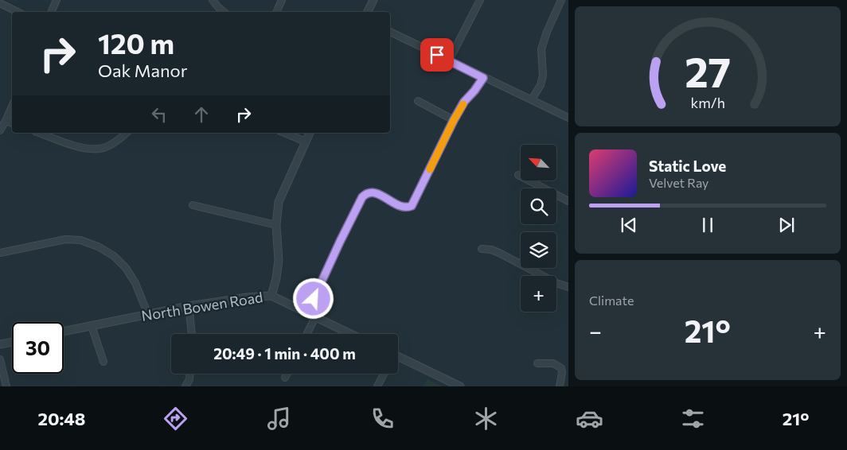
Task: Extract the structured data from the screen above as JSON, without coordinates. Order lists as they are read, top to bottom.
{
  "streets": {
    "street": ["North Bowen Road"]
  },
  "north": "top left",
  "page": {
    "turn": ["120 m", "Oak Manor"],
    "map_buttons": "+",
    "song": ["Static Love", "Velvet Ray"],
    "tile": "Climate",
    "heat": ["−", "21°", "+"],
    "limit": "30",
    "trip": "20:49 · 1 min · 400 m",
    "tabs": ["20:48", "21°"],
    "gauge": ["27", "km/h"]
  }
}
